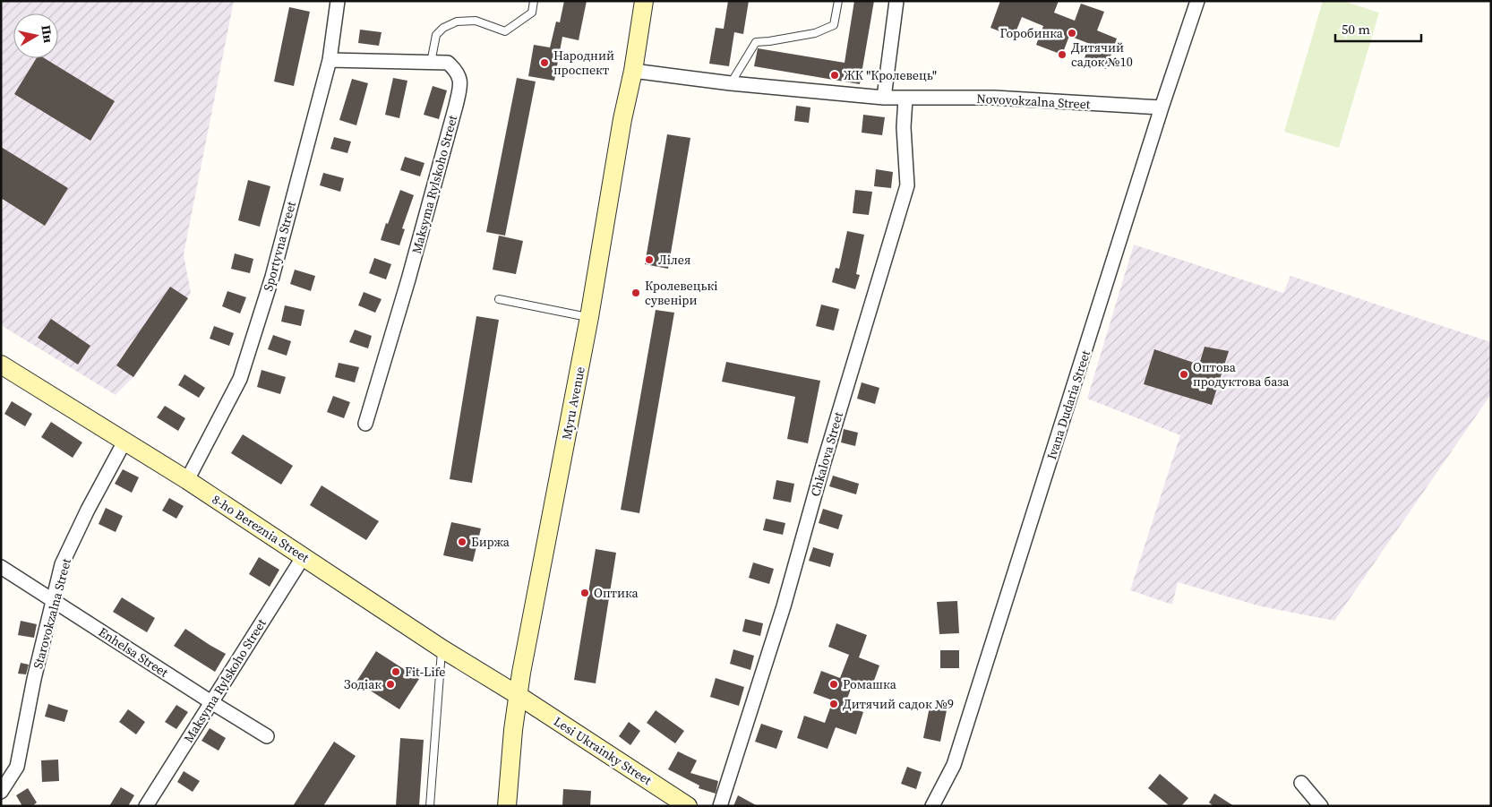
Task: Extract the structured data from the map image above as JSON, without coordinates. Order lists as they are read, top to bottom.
{
  "streets": {
    "main road": ["Myru Avenue", "8-ho Bereznia Street", "Lesi Ukrainky Street"],
    "street": [
      "Novovokzalna Street",
      "Maksyma Rylskoho Street",
      "Sportyvna Street",
      "Ivana Dudaria Street",
      "Chkalova Street",
      "Starovokzalna Street",
      "Enhelsa Street"
    ]
  },
  "crossings": [
    ["Novovokzalna Street", "Myru Avenue"],
    ["Novovokzalna Street", "Ivana Dudaria Street"],
    ["Novovokzalna Street", "Chkalova Street"],
    ["Maksyma Rylskoho Street", "Sportyvna Street"],
    ["Maksyma Rylskoho Street", "8-ho Bereznia Street"],
    ["Maksyma Rylskoho Street", "Enhelsa Street"],
    ["Sportyvna Street", "8-ho Bereznia Street"],
    ["Myru Avenue", "8-ho Bereznia Street"],
    ["Myru Avenue", "Lesi Ukrainky Street"],
    ["8-ho Bereznia Street", "Starovokzalna Street"],
    ["8-ho Bereznia Street", "Lesi Ukrainky Street"],
    ["Starovokzalna Street", "Enhelsa Street"]
  ],
  "places": [
    "Горобинка",
    "Дитячий садок №10",
    "Народний проспект",
    "ЖК \"Кролевець\"",
    "Лілея",
    "Кролевецькі сувеніри",
    "Оптова продуктова база",
    "Биржа",
    "Оптика",
    "Fit-Life",
    "Зодіак",
    "Ромашка",
    "Дитячий садок №9"
  ],
  "scale_bar": "50 m",
  "north": "right"
}
